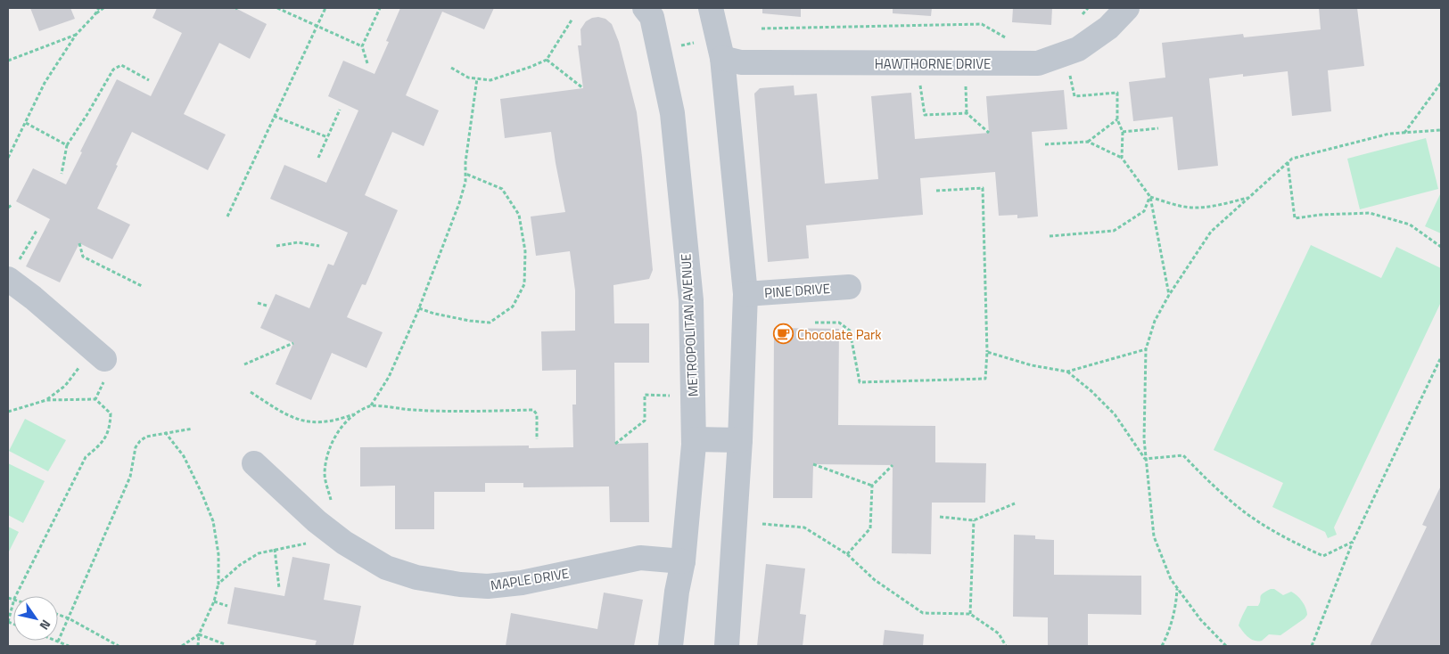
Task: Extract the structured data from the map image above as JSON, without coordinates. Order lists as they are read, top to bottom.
{
  "streets": {
    "street": [
      "HAWTHORNE DRIVE",
      "PINE DRIVE",
      "METROPOLITAN AVENUE",
      "MAPLE DRIVE"
    ]
  },
  "crossings": [
    ["METROPOLITAN AVENUE", "MAPLE DRIVE"]
  ],
  "places": {
    "cafe": ["Chocolate Park"]
  },
  "north": "bottom right"
}
